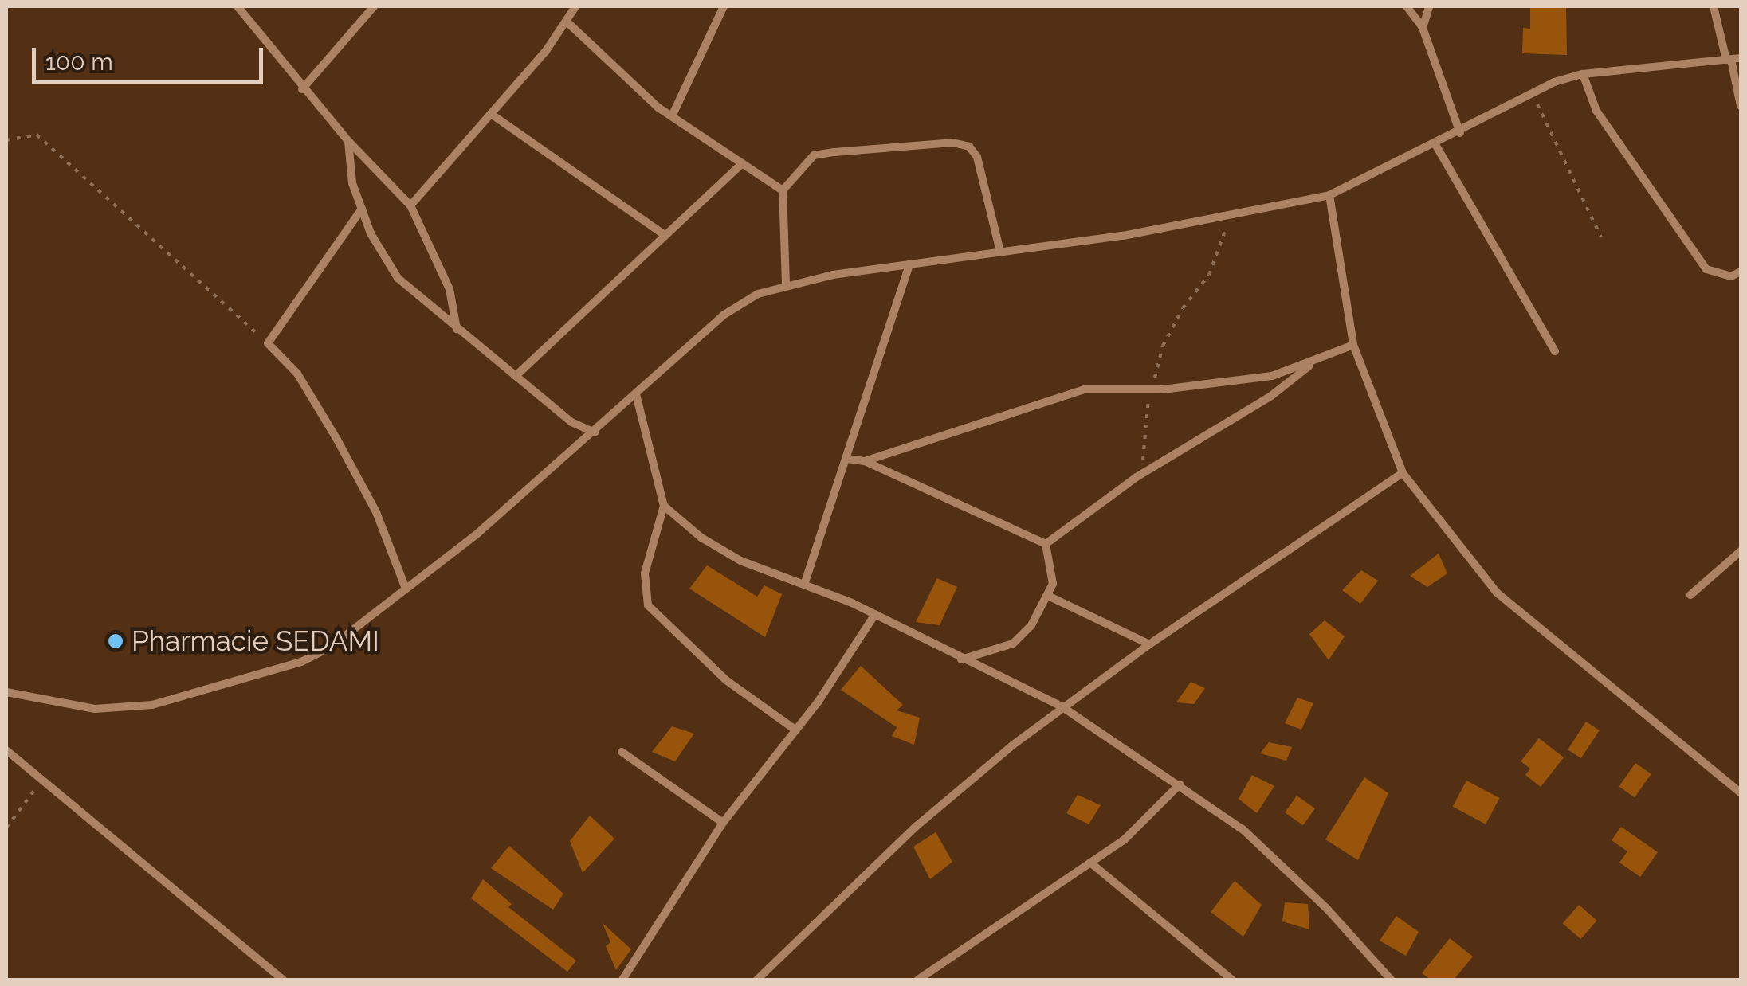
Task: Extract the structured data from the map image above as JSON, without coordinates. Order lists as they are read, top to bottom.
{
  "places": ["Pharmacie SEDAMI"],
  "scale_bar": "100 m"
}
